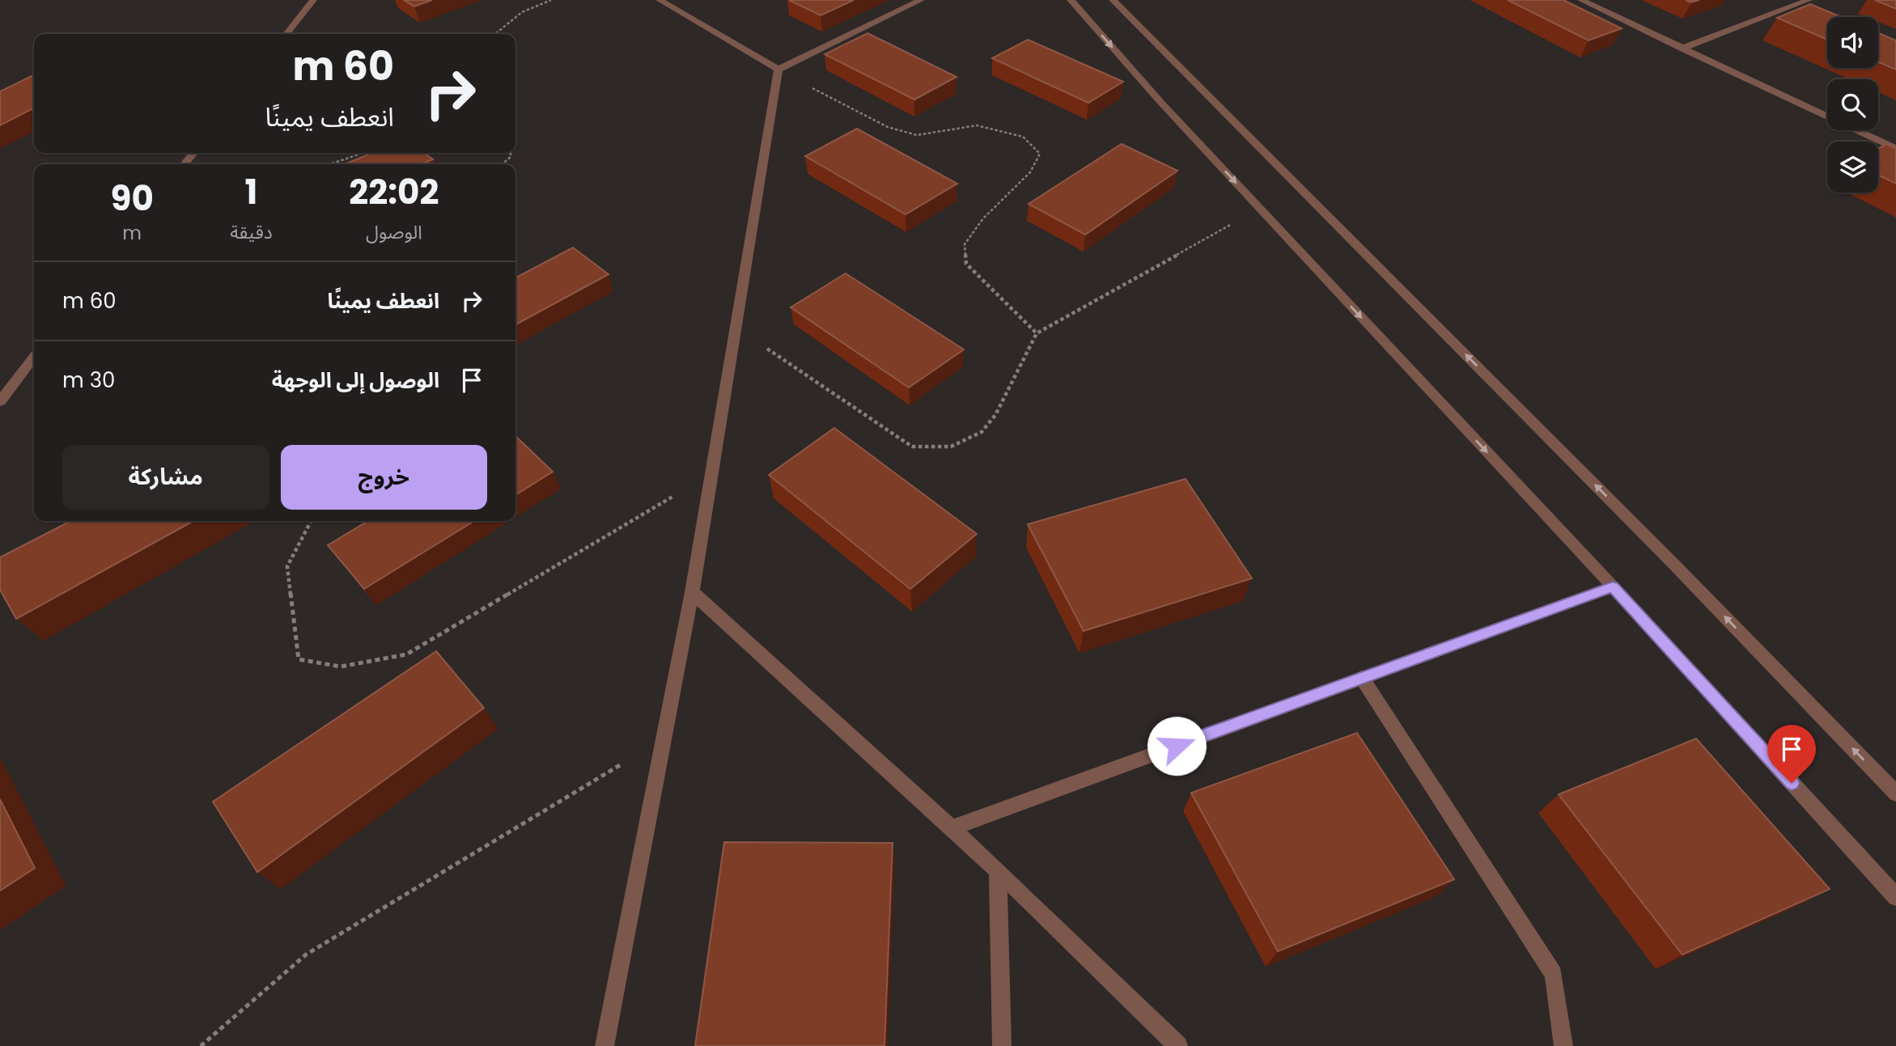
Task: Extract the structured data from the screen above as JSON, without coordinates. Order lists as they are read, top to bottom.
{
  "page": {
    "turn": ["60 m", "انعطف يمينًا"],
    "eta": [
      "22:02",
      "الوصول",
      "1",
      "دقيقة",
      "90",
      "m"
    ],
    "list": [
      {
        "name": "انعطف يمينًا",
        "value": "60 m"
      },
      {
        "name": "الوصول إلى الوجهة",
        "value": "30 m"
      }
    ],
    "buttons": ["خروج", "مشاركة"]
  }
}
